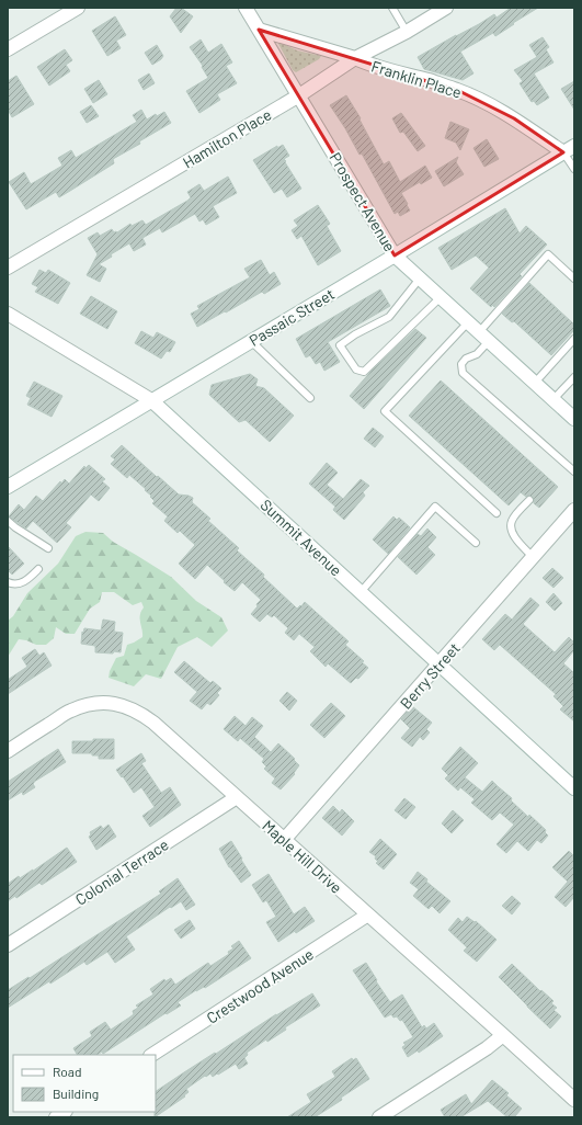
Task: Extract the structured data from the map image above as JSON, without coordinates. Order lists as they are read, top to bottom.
{
  "streets": {
    "street": [
      "Franklin Place",
      "Hamilton Place",
      "Prospect Avenue",
      "Passaic Street",
      "Summit Avenue",
      "Berry Street",
      "Maple Hill Drive",
      "Colonial Terrace",
      "Crestwood Avenue"
    ]
  },
  "crossings": [
    ["Franklin Place", "Hamilton Place"],
    ["Franklin Place", "Prospect Avenue"],
    ["Franklin Place", "Passaic Street"],
    ["Hamilton Place", "Prospect Avenue"],
    ["Prospect Avenue", "Passaic Street"],
    ["Passaic Street", "Summit Avenue"],
    ["Summit Avenue", "Berry Street"],
    ["Berry Street", "Maple Hill Drive"],
    ["Maple Hill Drive", "Colonial Terrace"],
    ["Maple Hill Drive", "Crestwood Avenue"]
  ],
  "legend": ["Road", "Building"]
}
